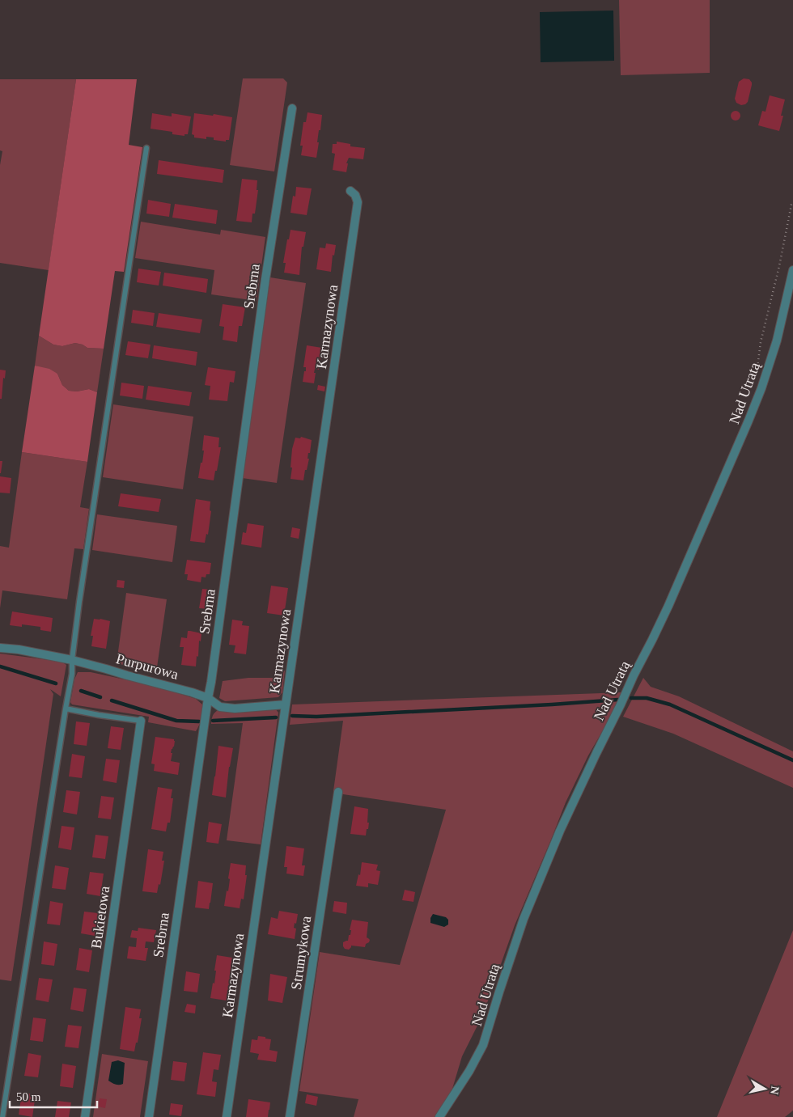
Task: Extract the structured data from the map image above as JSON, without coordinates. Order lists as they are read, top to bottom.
{
  "streets": {
    "street": [
      "Srebrna",
      "Karmazynowa",
      "Nad Utratą",
      "Purpurowa",
      "Bukietowa",
      "Strumykowa"
    ]
  },
  "crossings": [
    ["Srebrna", "Purpurowa"],
    ["Karmazynowa", "Purpurowa"]
  ],
  "scale_bar": "50 m",
  "north": "right"
}
